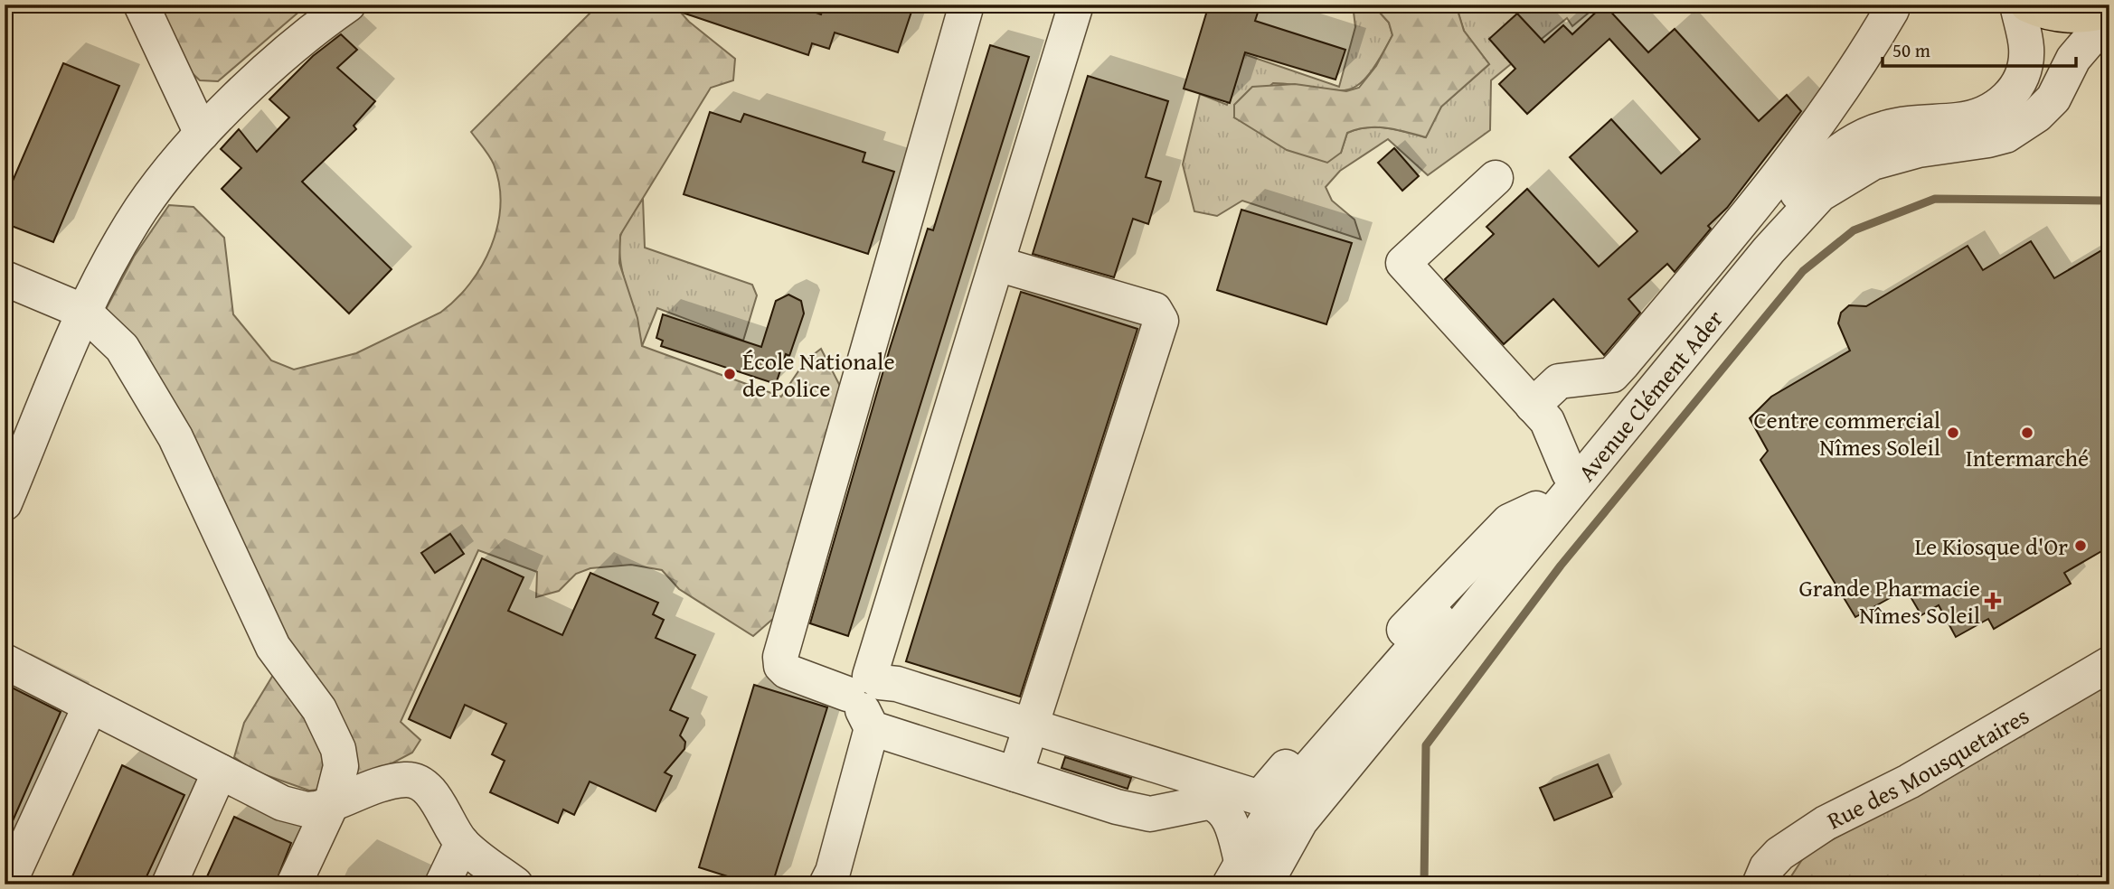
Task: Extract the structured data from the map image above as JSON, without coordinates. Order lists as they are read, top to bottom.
{
  "streets": {
    "street": ["Avenue Clément Ader", "Rue des Mousquetaires"]
  },
  "places": {
    "other": [
      "École Nationale de Police",
      "Centre commercial Nîmes Soleil",
      "Intermarché",
      "Le Kiosque d'Or"
    ],
    "health": ["Grande Pharmacie Nîmes Soleil"]
  },
  "scale_bar": "50 m"
}
